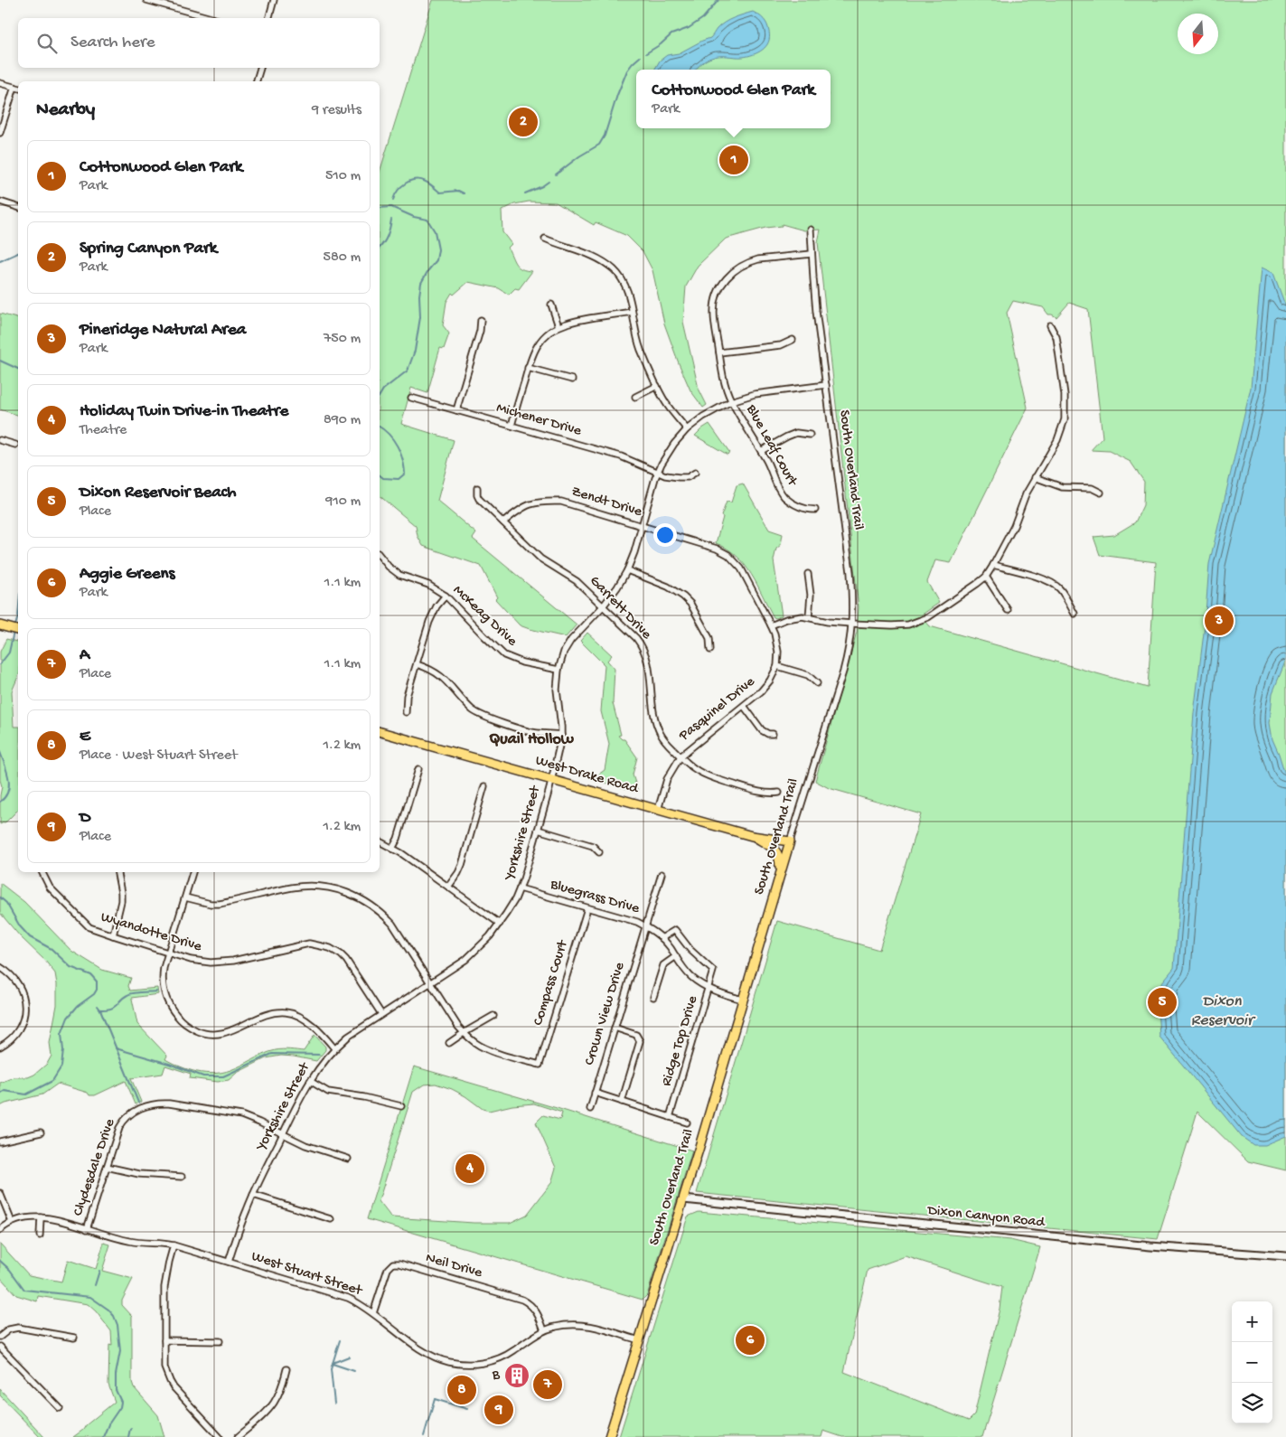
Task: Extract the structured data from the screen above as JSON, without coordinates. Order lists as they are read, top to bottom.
{
  "streets": {
    "main road": ["South Overland Trail", "West Drake Road"],
    "street": [
      "Michener Drive",
      "Blue Leaf Court",
      "Zendt Drive",
      "Garrett Drive",
      "McKeag Drive",
      "Pasquinel Drive",
      "Yorkshire Street",
      "Bluegrass Drive",
      "Wyandotte Drive",
      "Compass Court",
      "Crown View Drive",
      "Ridge Top Drive",
      "Clydesdale Drive",
      "Dixon Canyon Road",
      "Neil Drive",
      "West Stuart Street"
    ]
  },
  "crossings": [
    ["Michener Drive", "Yorkshire Street"],
    ["Blue Leaf Court", "South Overland Trail"],
    ["Blue Leaf Court", "Yorkshire Street"],
    ["South Overland Trail", "West Drake Road"],
    ["South Overland Trail", "Yorkshire Street"],
    ["South Overland Trail", "Bluegrass Drive"],
    ["South Overland Trail", "Dixon Canyon Road"],
    ["South Overland Trail", "West Stuart Street"],
    ["Zendt Drive", "Garrett Drive"],
    ["Zendt Drive", "Pasquinel Drive"],
    ["Zendt Drive", "Yorkshire Street"],
    ["Garrett Drive", "Pasquinel Drive"],
    ["Garrett Drive", "Yorkshire Street"],
    ["McKeag Drive", "Yorkshire Street"],
    ["Pasquinel Drive", "West Drake Road"],
    ["West Drake Road", "Yorkshire Street"],
    ["Yorkshire Street", "Bluegrass Drive"],
    ["Yorkshire Street", "Wyandotte Drive"],
    ["Yorkshire Street", "Clydesdale Drive"],
    ["Yorkshire Street", "West Stuart Street"],
    ["Bluegrass Drive", "Compass Court"],
    ["Bluegrass Drive", "Crown View Drive"],
    ["Bluegrass Drive", "Ridge Top Drive"],
    ["Clydesdale Drive", "West Stuart Street"],
    ["Neil Drive", "West Stuart Street"]
  ],
  "districts": ["Quail Hollow"],
  "water": ["Dixon Reservoir"],
  "places": {
    "building": ["B"]
  },
  "north": "bottom",
  "page": {
    "search": "Search here",
    "popup": ["Cottonwood Glen Park", "Park"],
    "heading": ["Nearby", "9 results"],
    "pins": [
      "2",
      "1",
      "3",
      "5",
      "4",
      "6",
      "7",
      "8",
      "9"
    ],
    "list": [
      {
        "mark": "1",
        "name": "Cottonwood Glen Park",
        "note": "Park",
        "value": "510 m"
      },
      {
        "mark": "2",
        "name": "Spring Canyon Park",
        "note": "Park",
        "value": "580 m"
      },
      {
        "mark": "3",
        "name": "Pineridge Natural Area",
        "note": "Park",
        "value": "750 m"
      },
      {
        "mark": "4",
        "name": "Holiday Twin Drive-in Theatre",
        "note": "Theatre",
        "value": "890 m"
      },
      {
        "mark": "5",
        "name": "Dixon Reservoir Beach",
        "note": "Place",
        "value": "910 m"
      },
      {
        "mark": "6",
        "name": "Aggie Greens",
        "note": "Park",
        "value": "1.1 km"
      },
      {
        "mark": "7",
        "name": "A",
        "note": "Place",
        "value": "1.1 km"
      },
      {
        "mark": "8",
        "name": "E",
        "note": "Place · West Stuart Street",
        "value": "1.2 km"
      },
      {
        "mark": "9",
        "name": "D",
        "note": "Place",
        "value": "1.2 km"
      }
    ],
    "map_buttons": ["+", "−"]
  }
}
